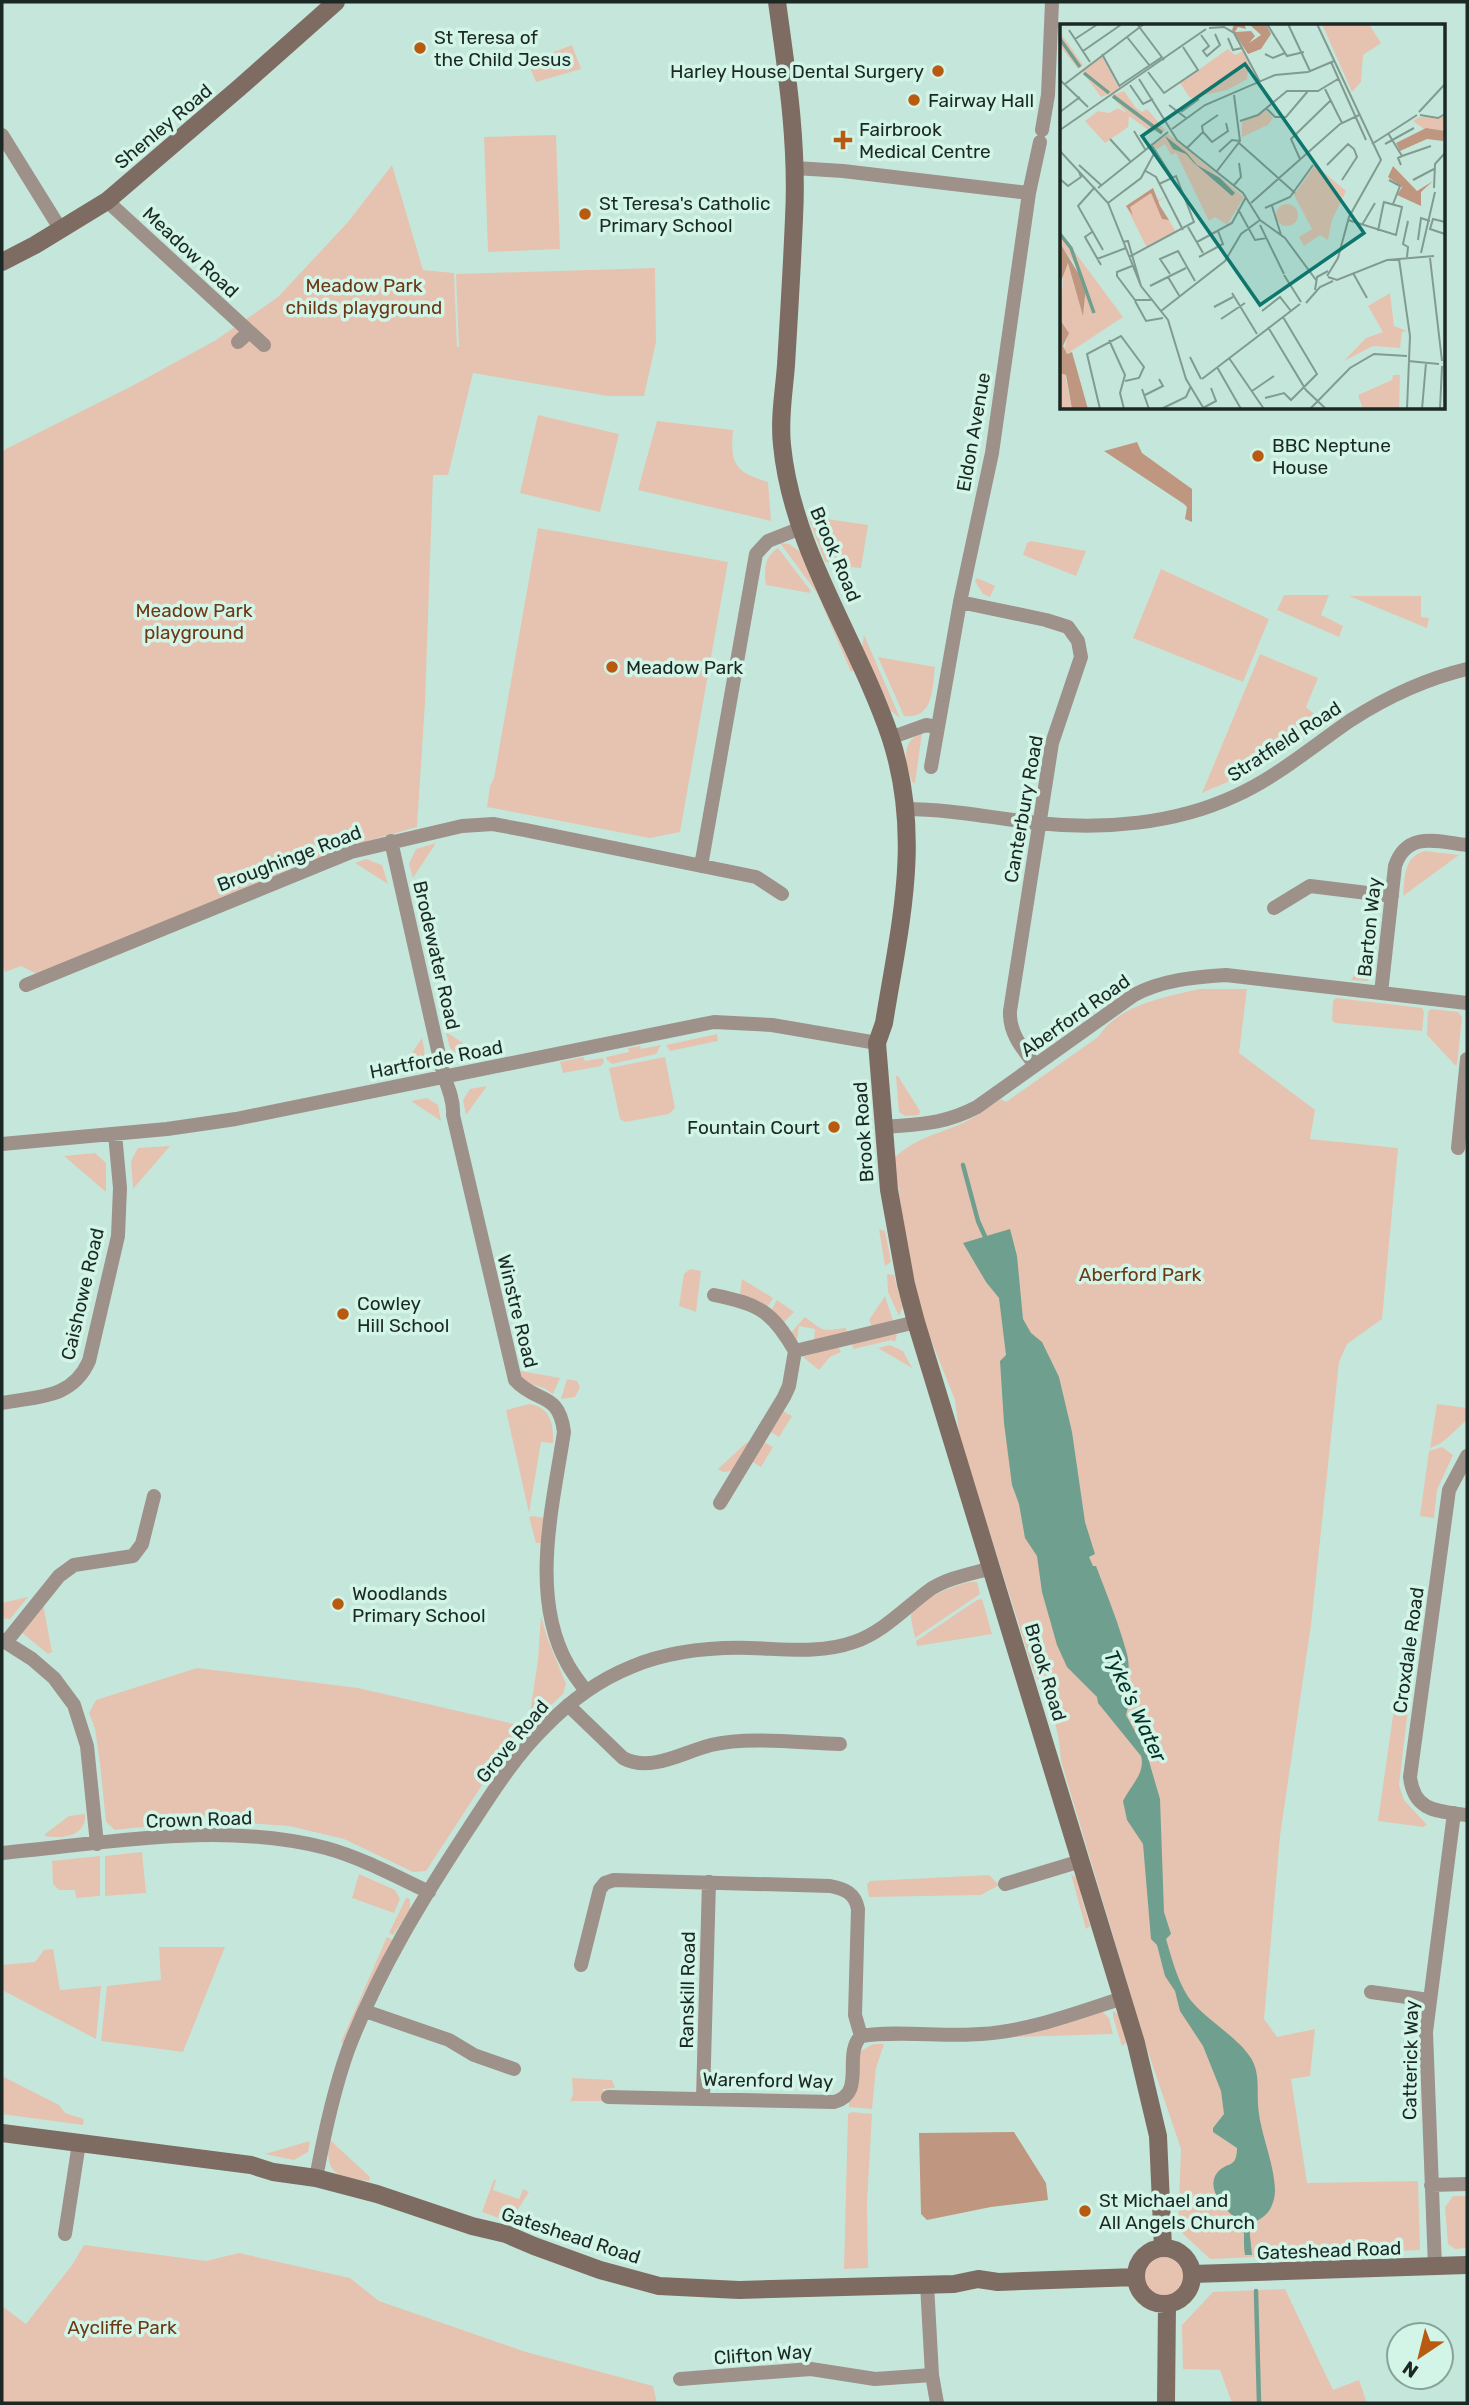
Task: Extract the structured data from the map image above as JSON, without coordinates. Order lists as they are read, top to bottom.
{
  "streets": {
    "street": [
      "Shenley Road",
      "Meadow Road",
      "Eldon Avenue",
      "Brook Road",
      "Stratfield Road",
      "Canterbury Road",
      "Broughinge Road",
      "Barton Way",
      "Brodewater Road",
      "Aberford Road",
      "Hartforde Road",
      "Caishowe Road",
      "Winstre Road",
      "Croxdale Road",
      "Grove Road",
      "Crown Road",
      "Ranskill Road",
      "Catterick Way",
      "Warenford Way",
      "Gateshead Road",
      "Clifton Way"
    ]
  },
  "crossings": [
    ["Shenley Road", "Meadow Road"],
    ["Eldon Avenue", "Canterbury Road"],
    ["Brook Road", "Stratfield Road"],
    ["Brook Road", "Aberford Road"],
    ["Brook Road", "Hartforde Road"],
    ["Brook Road", "Grove Road"],
    ["Brook Road", "Gateshead Road"],
    ["Stratfield Road", "Canterbury Road"],
    ["Canterbury Road", "Aberford Road"],
    ["Broughinge Road", "Brodewater Road"],
    ["Barton Way", "Aberford Road"],
    ["Brodewater Road", "Hartforde Road"],
    ["Brodewater Road", "Winstre Road"],
    ["Hartforde Road", "Caishowe Road"],
    ["Hartforde Road", "Winstre Road"],
    ["Winstre Road", "Grove Road"],
    ["Croxdale Road", "Catterick Way"],
    ["Grove Road", "Crown Road"],
    ["Grove Road", "Gateshead Road"],
    ["Ranskill Road", "Warenford Way"],
    ["Catterick Way", "Gateshead Road"]
  ],
  "water": ["Tyke's Water"],
  "parks": [
    "Meadow Park childs playground",
    "Meadow Park playground",
    "Aberford Park",
    "Aycliffe Park"
  ],
  "places": {
    "other": [
      "St Teresa of the Child Jesus",
      "Harley House Dental Surgery",
      "Fairway Hall",
      "St Teresa's Catholic Primary School",
      "BBC Neptune House",
      "Meadow Park",
      "Fountain Court",
      "Cowley Hill School",
      "Woodlands Primary School",
      "St Michael and All Angels Church"
    ],
    "health": ["Fairbrook Medical Centre"]
  },
  "north": "bottom left"
}
